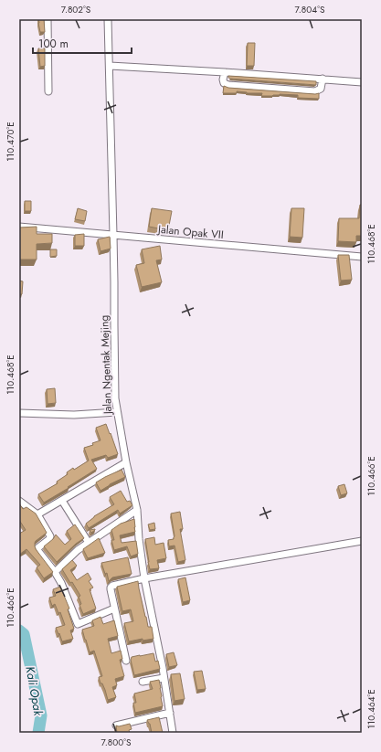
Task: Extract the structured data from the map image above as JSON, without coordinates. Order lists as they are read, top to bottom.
{
  "streets": {
    "street": ["Jalan Opak VII", "Jalan Ngentak Mejing"]
  },
  "crossings": [
    ["Jalan Opak VII", "Jalan Ngentak Mejing"]
  ],
  "water": ["Kali Opak"],
  "scale_bar": "100 m",
  "coordinates": [
    "7.802°S",
    "7.804°S",
    "110.470°E",
    "110.468°E",
    "110.466°E",
    "110.464°E",
    "7.800°S"
  ]
}
